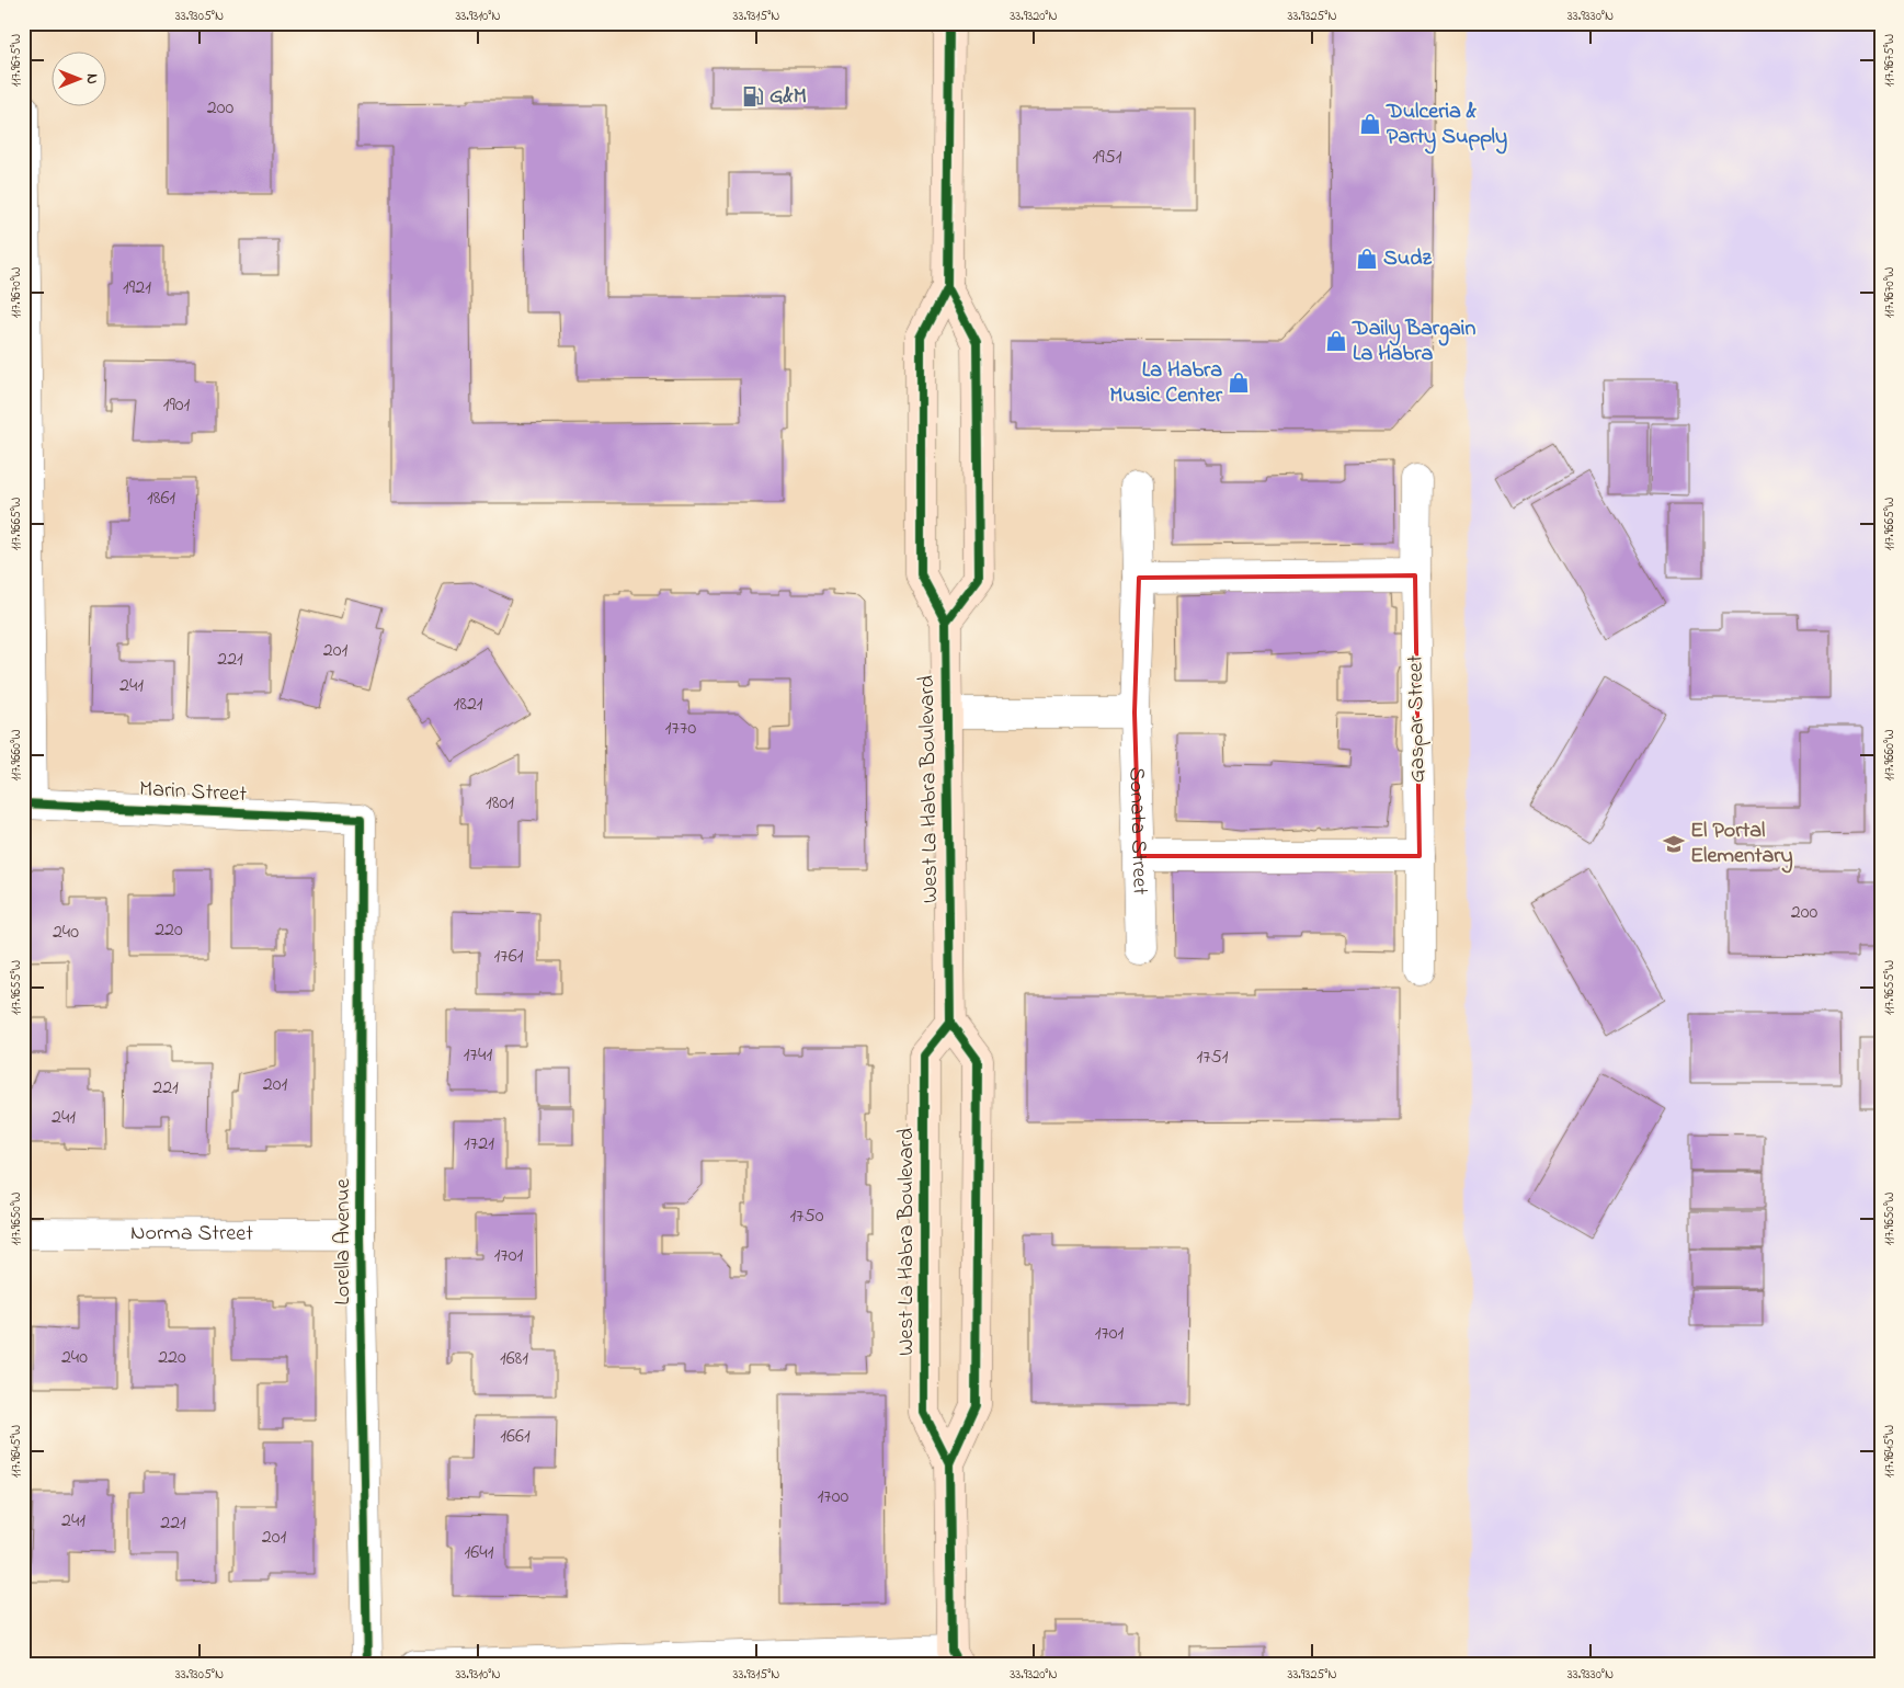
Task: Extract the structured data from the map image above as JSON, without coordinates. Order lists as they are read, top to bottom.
{
  "streets": {
    "main road": ["West La Habra Boulevard"],
    "street": [
      "Gaspar Street",
      "Marin Street",
      "Sonata Street",
      "Norma Street",
      "Lorella Avenue"
    ]
  },
  "crossings": [
    ["Marin Street", "Lorella Avenue"],
    ["Norma Street", "Lorella Avenue"]
  ],
  "places": {
    "fuel station": ["G&M"],
    "shop": [
      "Dulceria & Party Supply",
      "Sudz",
      "Daily Bargain La Habra",
      "La Habra Music Center"
    ],
    "school or university": ["El Portal Elementary"]
  },
  "house_numbers": [
    "200",
    "1951",
    "1921",
    "1901",
    "1861",
    "201",
    "221",
    "241",
    "1821",
    "1770",
    "1801",
    "200",
    "220",
    "240",
    "1761",
    "1741",
    "1751",
    "201",
    "221",
    "241",
    "1721",
    "1750",
    "1701",
    "1701",
    "240",
    "220",
    "1681",
    "1661",
    "1700",
    "241",
    "221",
    "201",
    "1641"
  ],
  "north": "right",
  "coordinates": [
    "33.9305°N",
    "33.9310°N",
    "33.9315°N",
    "33.9320°N",
    "33.9325°N",
    "33.9330°N",
    "117.9675°W",
    "117.9670°W",
    "117.9665°W",
    "117.9660°W",
    "117.9655°W",
    "117.9650°W",
    "117.9645°W"
  ]
}
